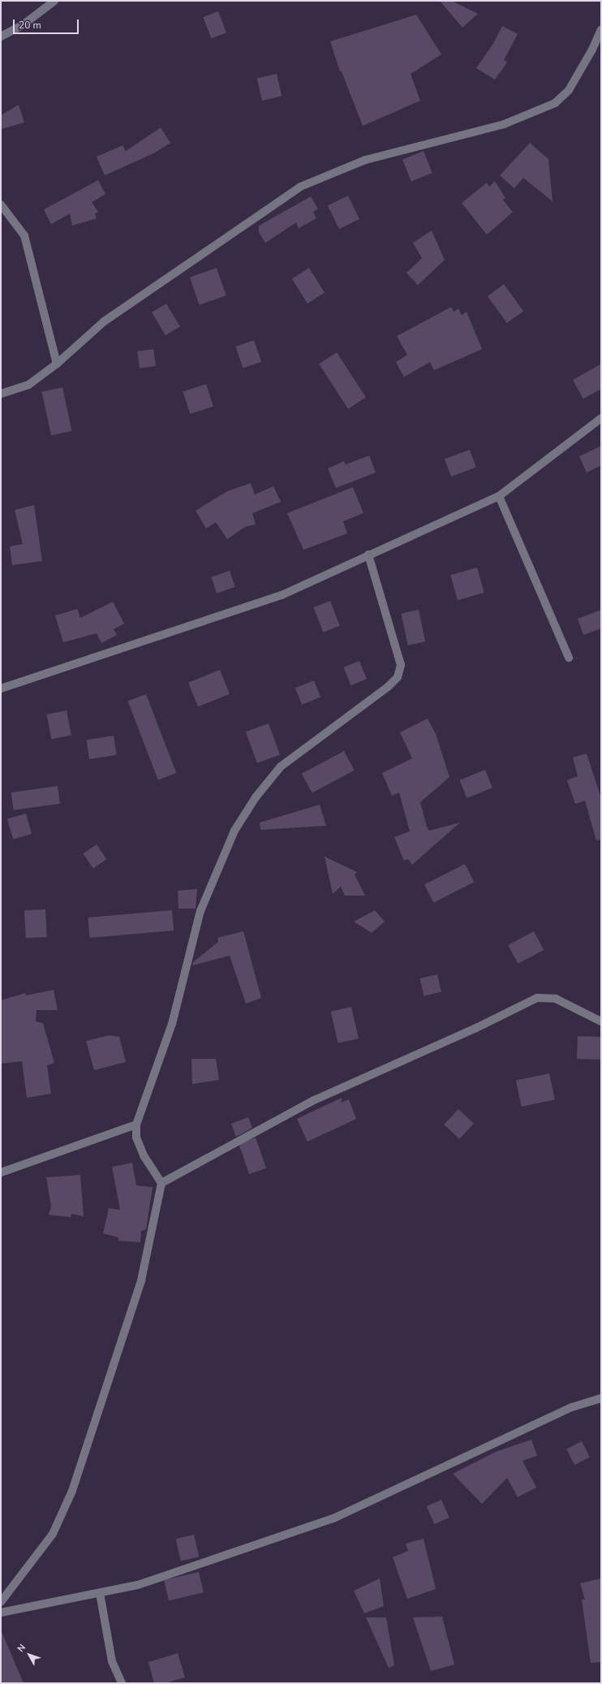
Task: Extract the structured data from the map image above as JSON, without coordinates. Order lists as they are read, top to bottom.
{
  "scale_bar": "20 m",
  "north": "top left"
}
